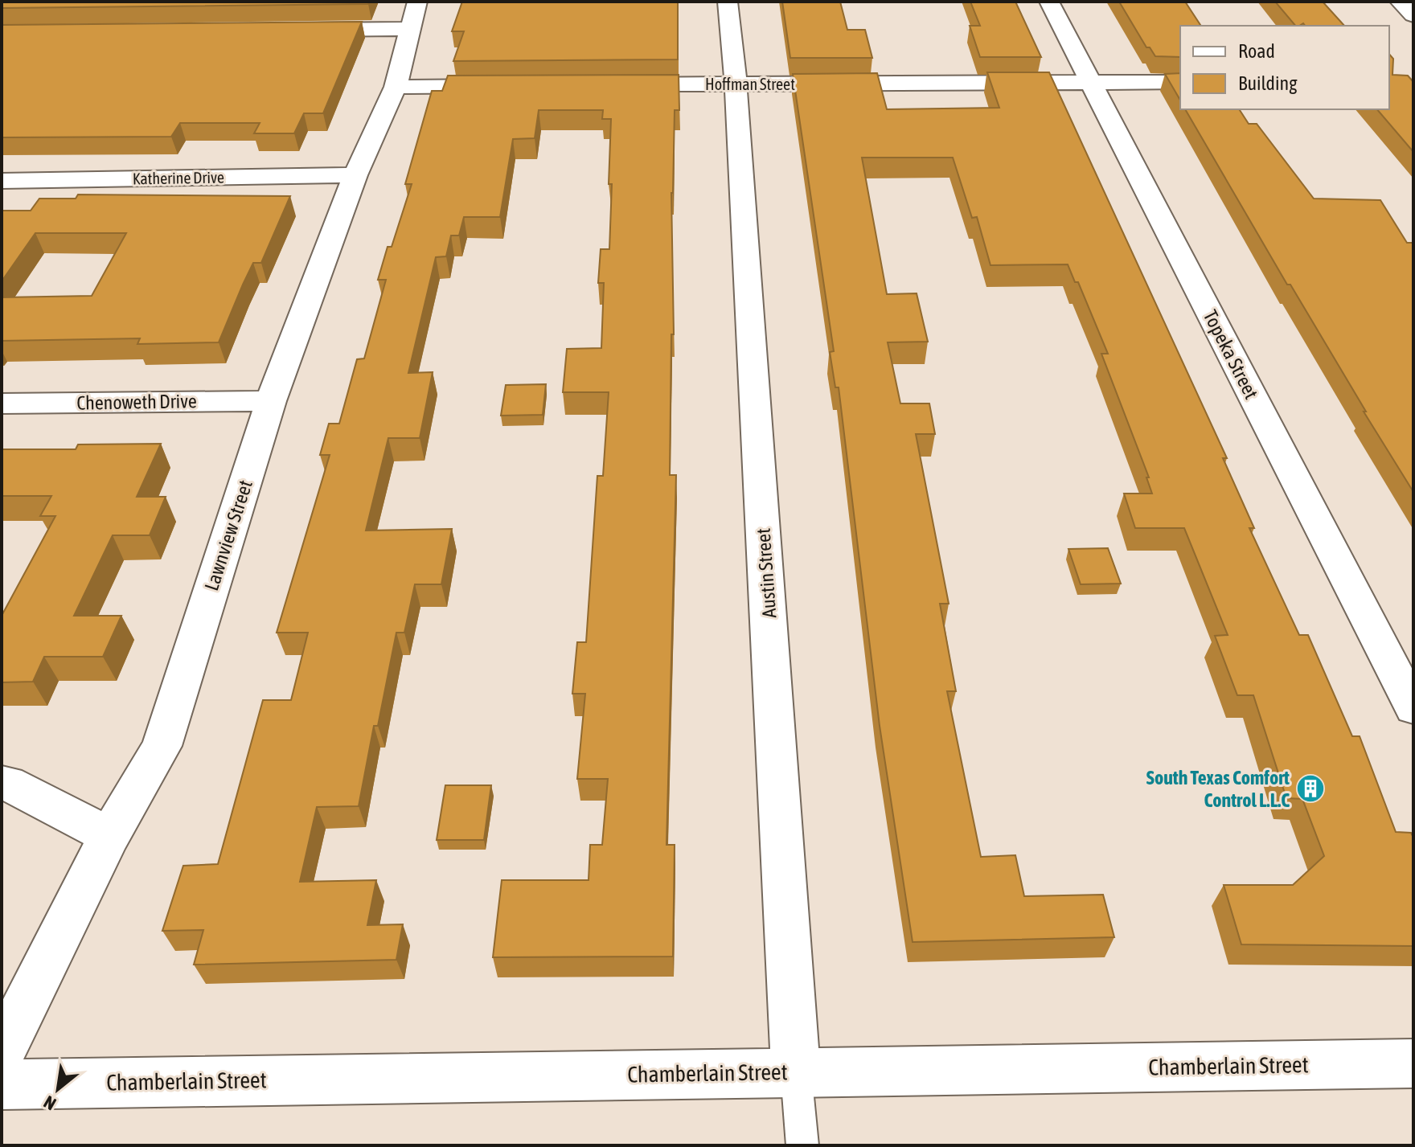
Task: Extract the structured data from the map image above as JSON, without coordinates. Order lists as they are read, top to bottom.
{
  "streets": {
    "street": [
      "Hoffman Street",
      "Katherine Drive",
      "Topeka Street",
      "Chenoweth Drive",
      "Lawnview Street",
      "Austin Street",
      "Chamberlain Street"
    ]
  },
  "crossings": [
    ["Hoffman Street", "Topeka Street"],
    ["Hoffman Street", "Austin Street"],
    ["Katherine Drive", "Lawnview Street"],
    ["Chenoweth Drive", "Lawnview Street"],
    ["Austin Street", "Chamberlain Street"]
  ],
  "places": {
    "building": ["South Texas Comfort Control L.L.C"]
  },
  "legend": ["Road", "Building"],
  "north": "bottom left"
}
